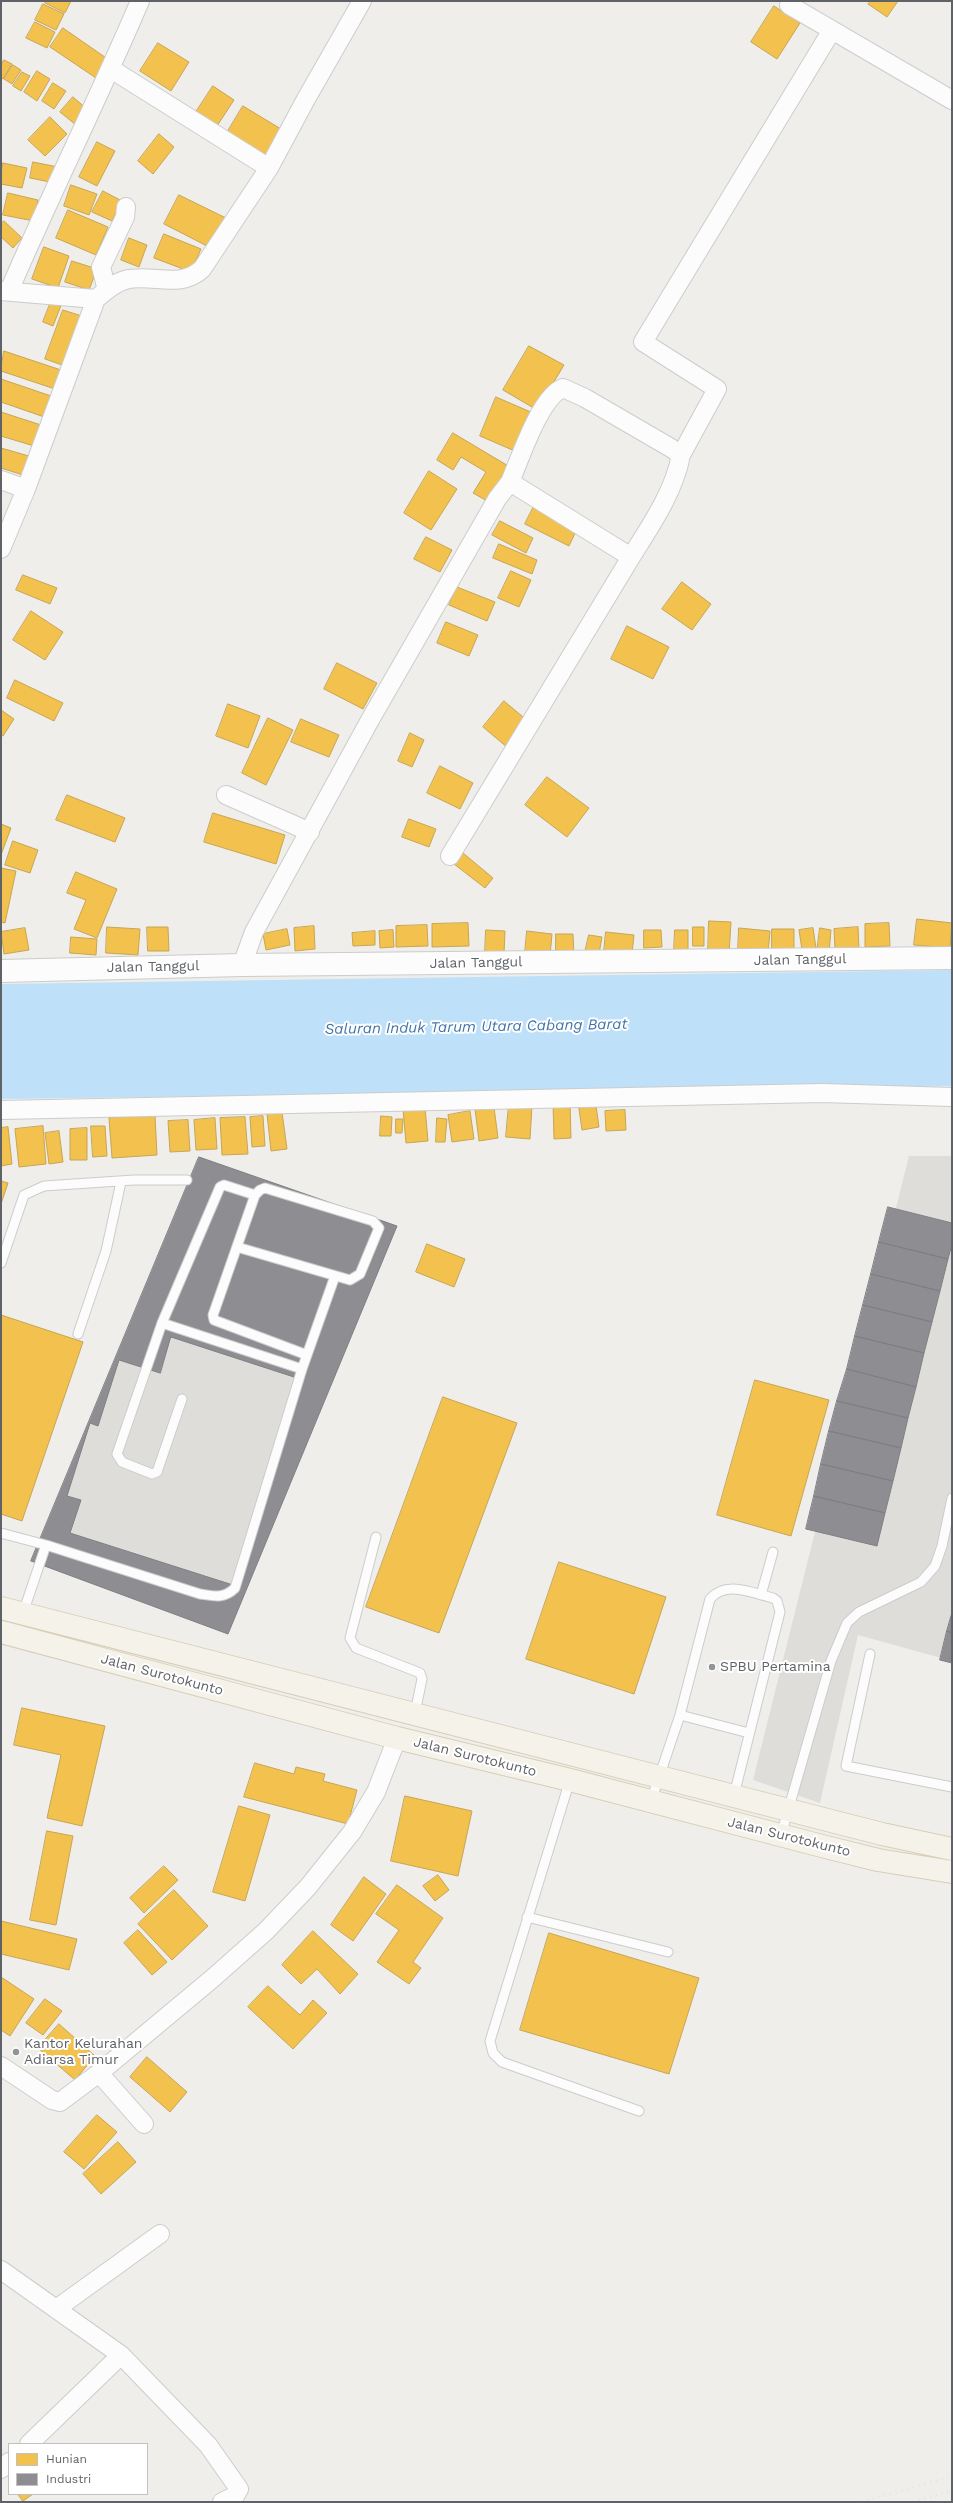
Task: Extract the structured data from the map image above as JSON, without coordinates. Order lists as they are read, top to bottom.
{
  "streets": {
    "main road": ["Jalan Surotokunto"],
    "street": ["Jalan Tanggul"]
  },
  "water": ["Saluran Induk Tarum Utara Cabang Barat"],
  "places": ["SPBU Pertamina", "Kantor Kelurahan Adiarsa Timur"],
  "legend": ["Hunian", "Industri"]
}
